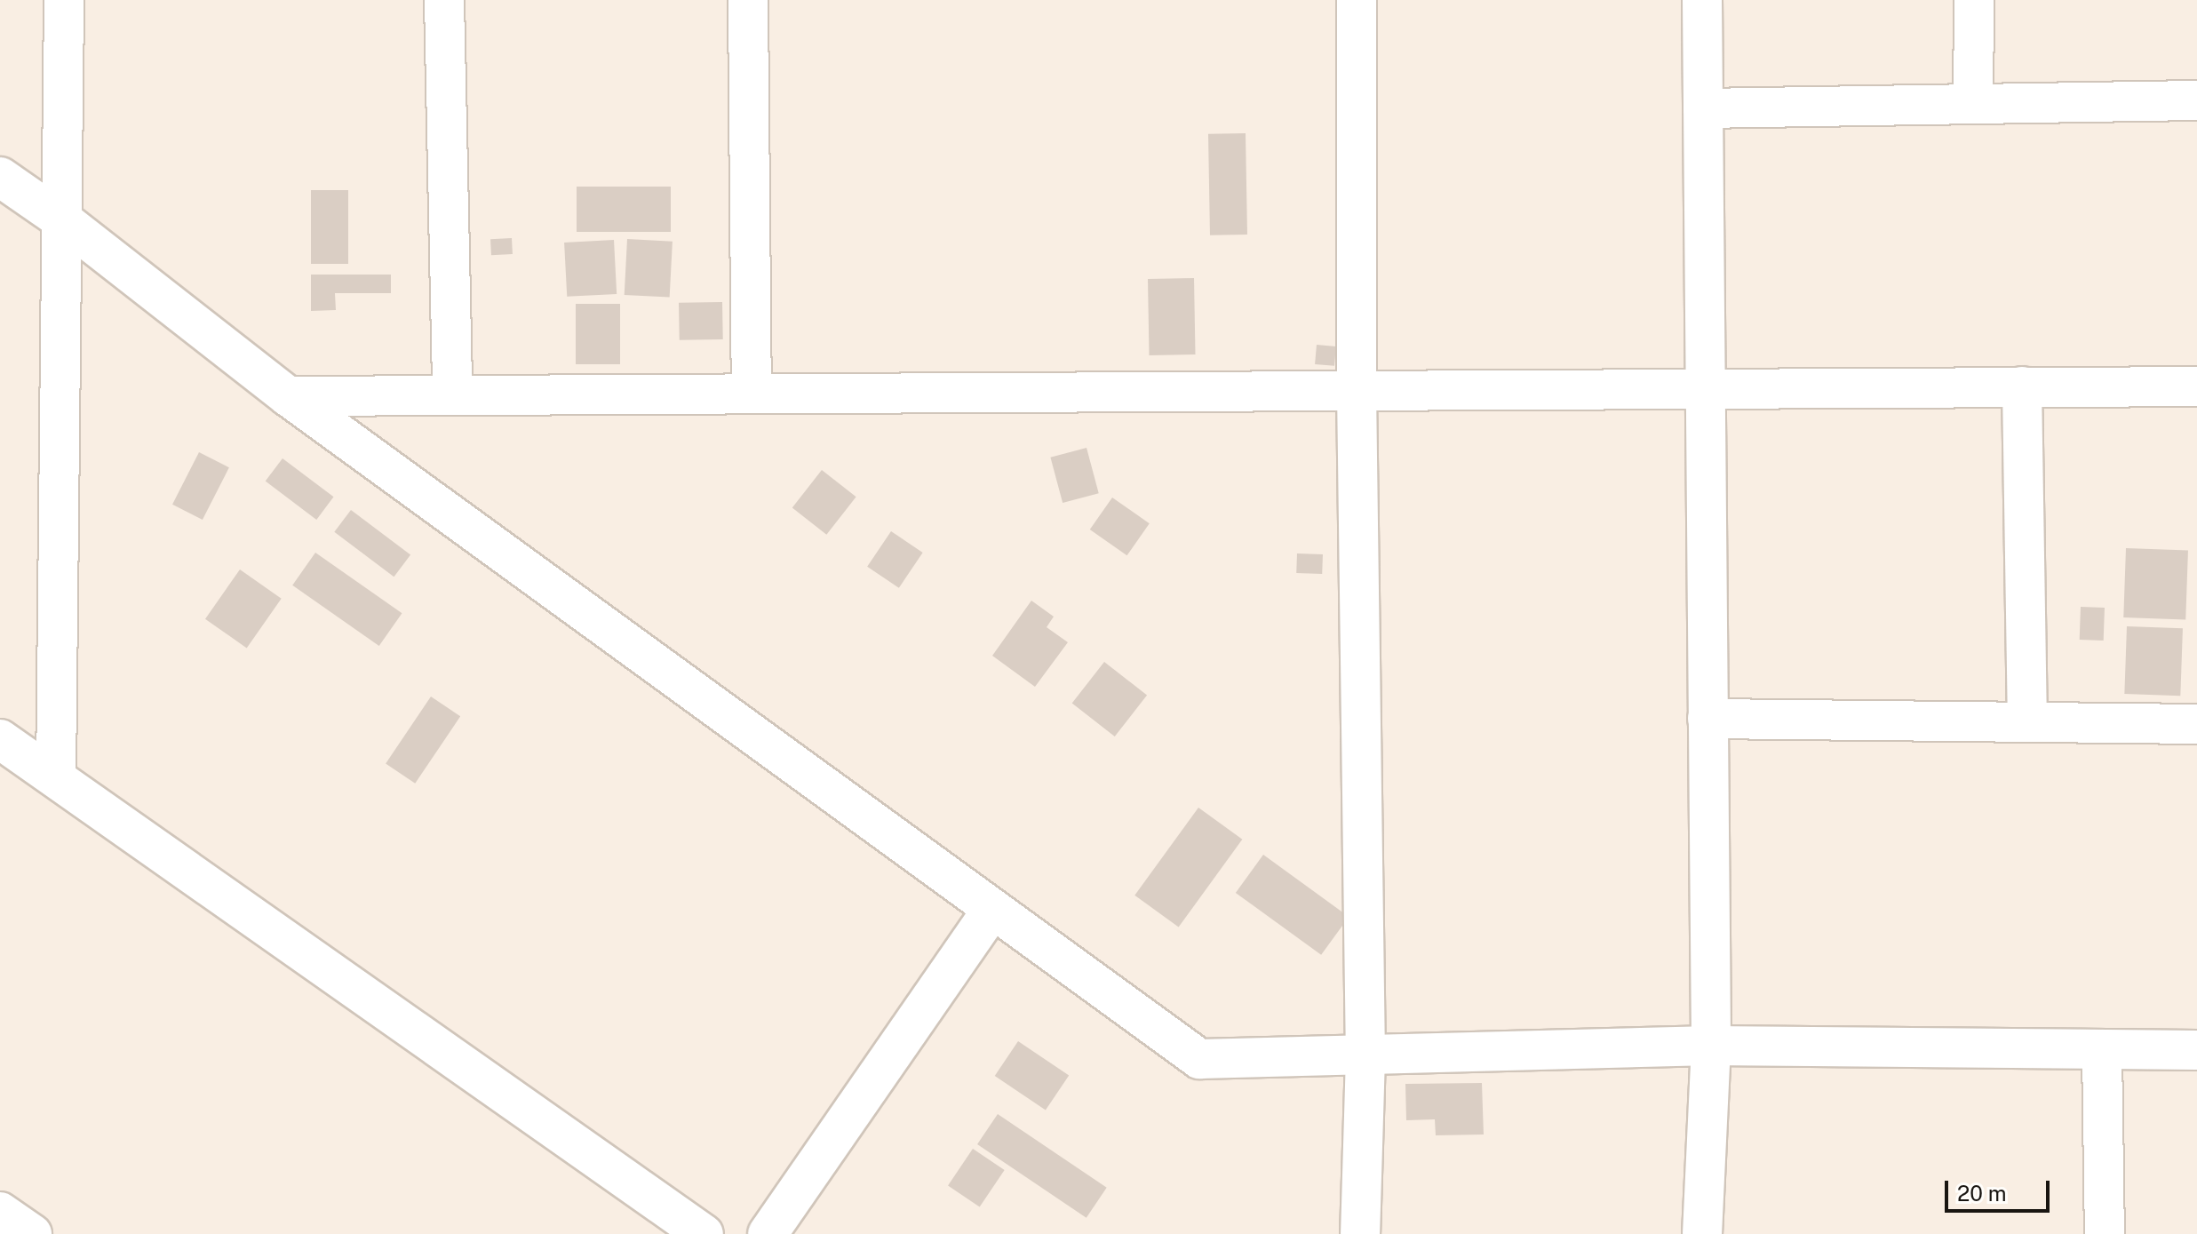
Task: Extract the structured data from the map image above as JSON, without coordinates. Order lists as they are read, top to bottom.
{
  "scale_bar": "20 m"
}
